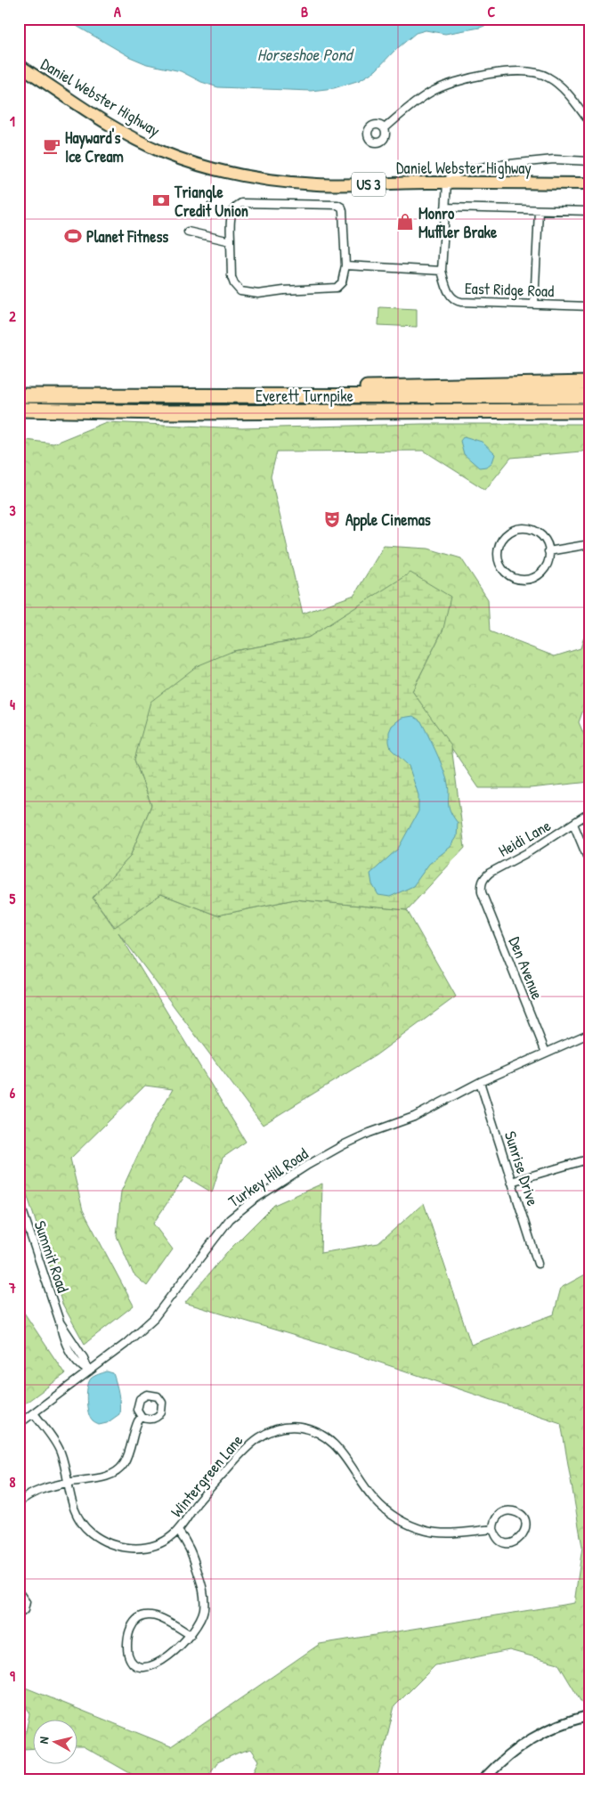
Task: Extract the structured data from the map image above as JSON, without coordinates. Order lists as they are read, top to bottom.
{
  "streets": {
    "highway": ["Everett Turnpike"],
    "main road": ["Daniel Webster Highway", "US 3"],
    "street": [
      "East Ridge Road",
      "Heidi Lane",
      "Den Avenue",
      "Sunrise Drive",
      "Turkey Hill Road",
      "Summit Road",
      "Wintergreen Lane"
    ]
  },
  "crossings": [
    ["Daniel Webster Highway", "East Ridge Road"],
    ["Heidi Lane", "Den Avenue"],
    ["Den Avenue", "Turkey Hill Road"],
    ["Sunrise Drive", "Turkey Hill Road"],
    ["Turkey Hill Road", "Summit Road"],
    ["Turkey Hill Road", "Wintergreen Lane"]
  ],
  "water": ["Horseshoe Pond"],
  "places": {
    "cafe": ["Hayward's Ice Cream"],
    "bank": ["Triangle Credit Union"],
    "shop": ["Monro Muffler Brake"],
    "sports": ["Planet Fitness"],
    "theatre": ["Apple Cinemas"]
  },
  "north": "left",
  "grid": {
    "columns": ["A", "B", "C"],
    "rows": [
      "1",
      "2",
      "3",
      "4",
      "5",
      "6",
      "7",
      "8",
      "9"
    ]
  }
}
